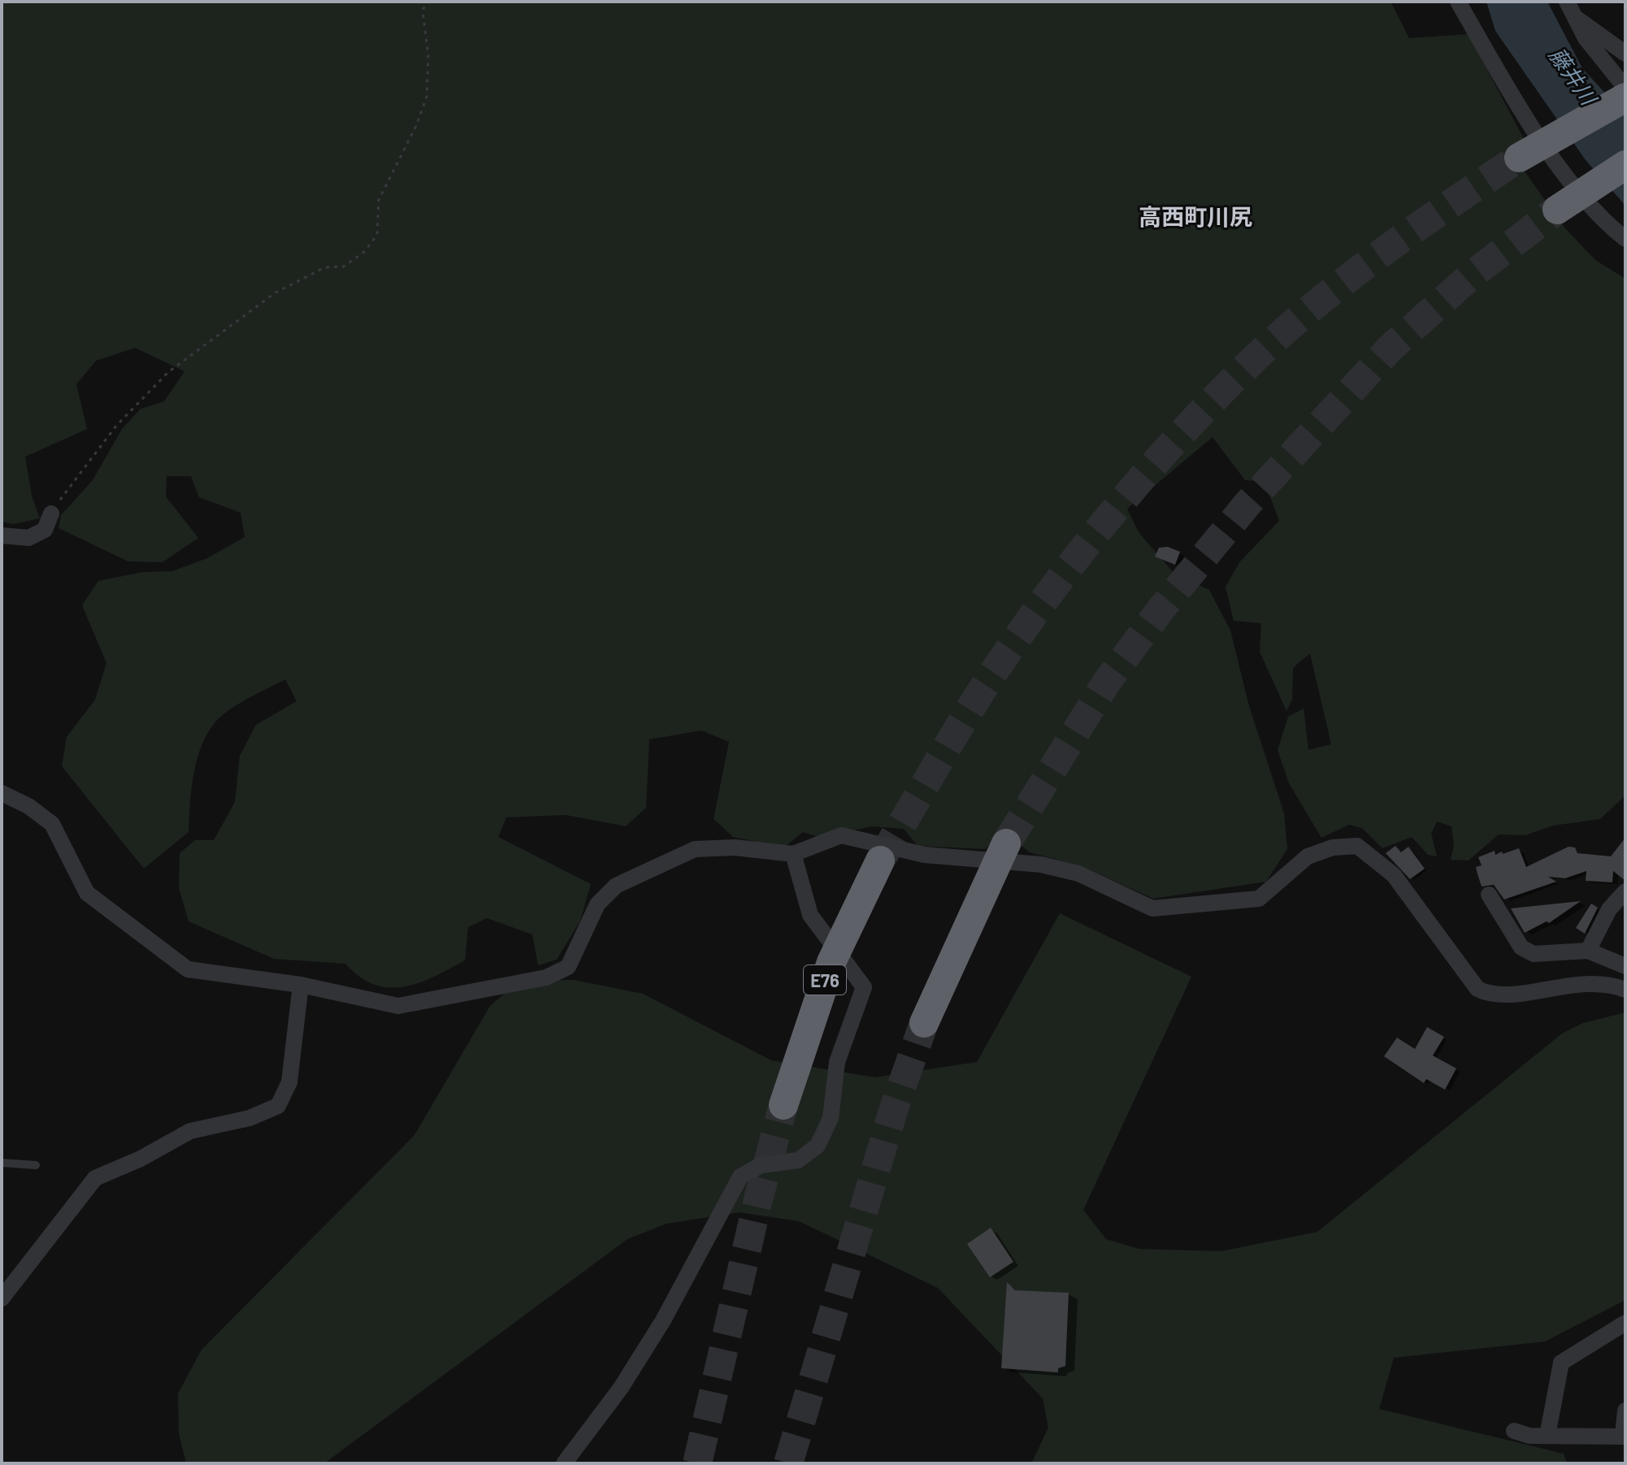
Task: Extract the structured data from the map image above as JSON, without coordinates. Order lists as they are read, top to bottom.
{
  "streets": {
    "highway": ["E76"]
  },
  "districts": ["高西町川尻"],
  "water": ["藤井川"]
}
